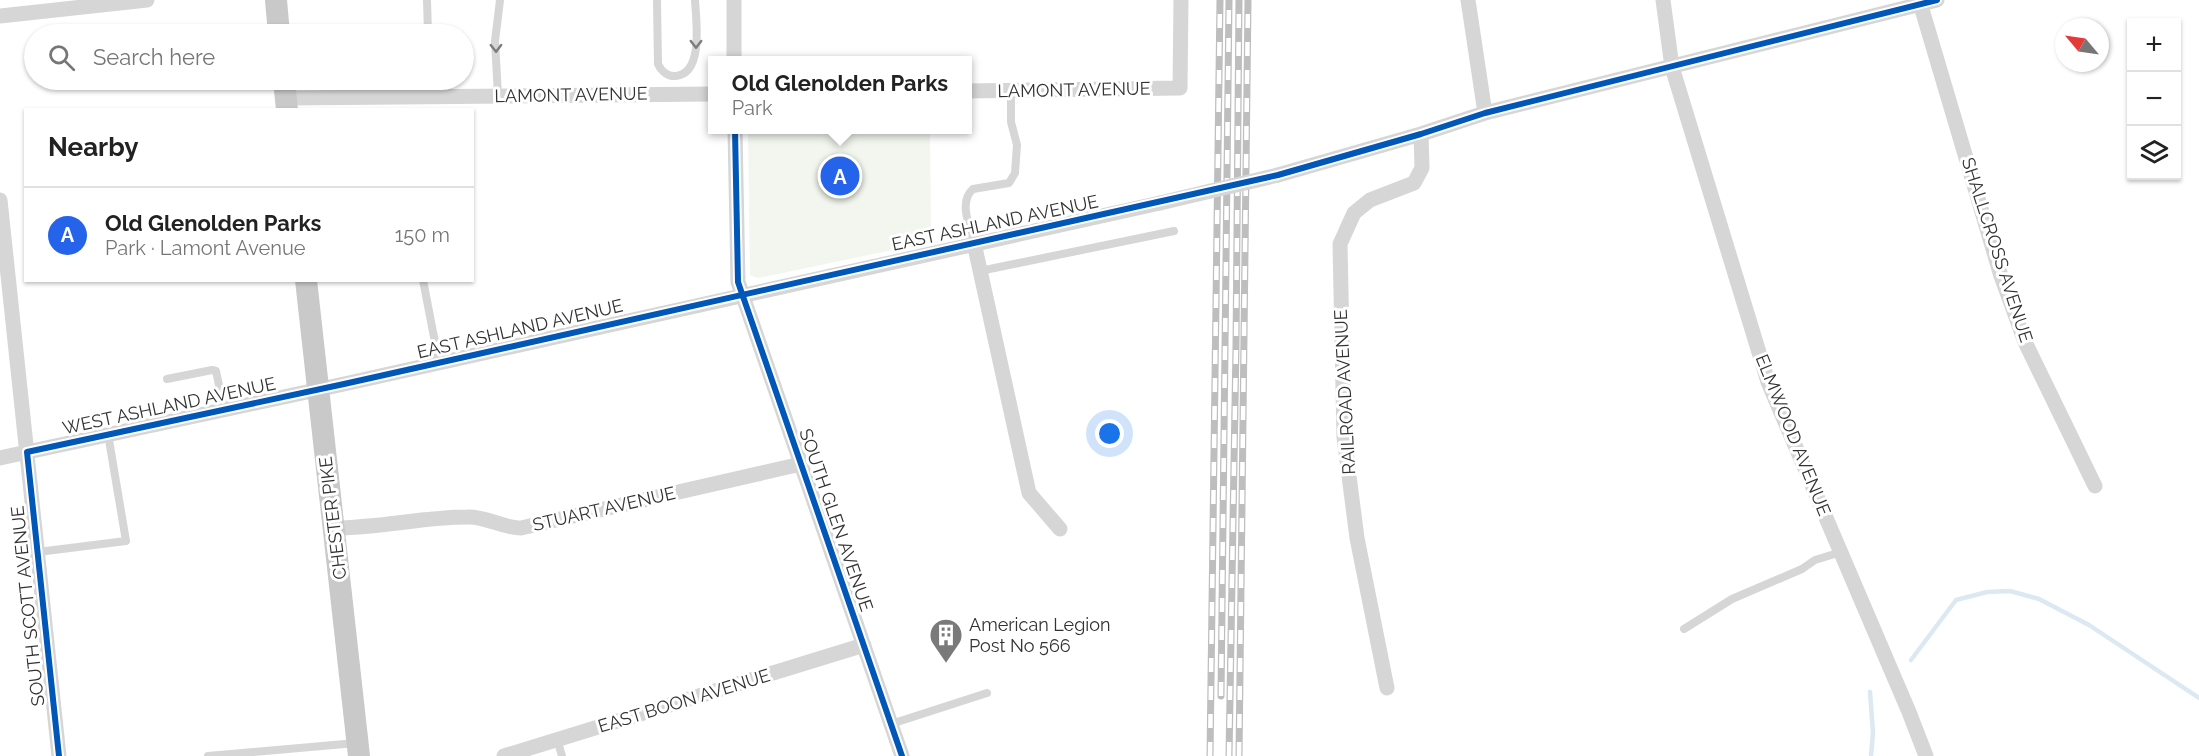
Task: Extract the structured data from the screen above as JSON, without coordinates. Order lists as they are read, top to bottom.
{
  "streets": {
    "main road": ["CHESTER PIKE"],
    "street": [
      "LAMONT AVENUE",
      "EAST ASHLAND AVENUE",
      "SHALLCROSS AVENUE",
      "RAILROAD AVENUE",
      "WEST ASHLAND AVENUE",
      "ELMWOOD AVENUE",
      "STUART AVENUE",
      "SOUTH GLEN AVENUE",
      "SOUTH SCOTT AVENUE",
      "EAST BOON AVENUE"
    ]
  },
  "crossings": [
    ["EAST ASHLAND AVENUE", "SHALLCROSS AVENUE"],
    ["EAST ASHLAND AVENUE", "RAILROAD AVENUE"],
    ["EAST ASHLAND AVENUE", "WEST ASHLAND AVENUE"],
    ["EAST ASHLAND AVENUE", "ELMWOOD AVENUE"],
    ["EAST ASHLAND AVENUE", "CHESTER PIKE"],
    ["EAST ASHLAND AVENUE", "SOUTH GLEN AVENUE"],
    ["WEST ASHLAND AVENUE", "CHESTER PIKE"],
    ["WEST ASHLAND AVENUE", "SOUTH SCOTT AVENUE"],
    ["STUART AVENUE", "CHESTER PIKE"],
    ["STUART AVENUE", "SOUTH GLEN AVENUE"],
    ["SOUTH GLEN AVENUE", "EAST BOON AVENUE"]
  ],
  "places": {
    "building": ["American Legion Post No 566"]
  },
  "north": "top left",
  "page": {
    "map_buttons": ["+", "−"],
    "search": "Search here",
    "popup": ["Old Glenolden Parks", "Park"],
    "heading": "Nearby",
    "pins": "A",
    "list": [
      {
        "mark": "A",
        "name": "Old Glenolden Parks",
        "note": "Park · Lamont Avenue",
        "value": "150 m"
      }
    ]
  }
}
